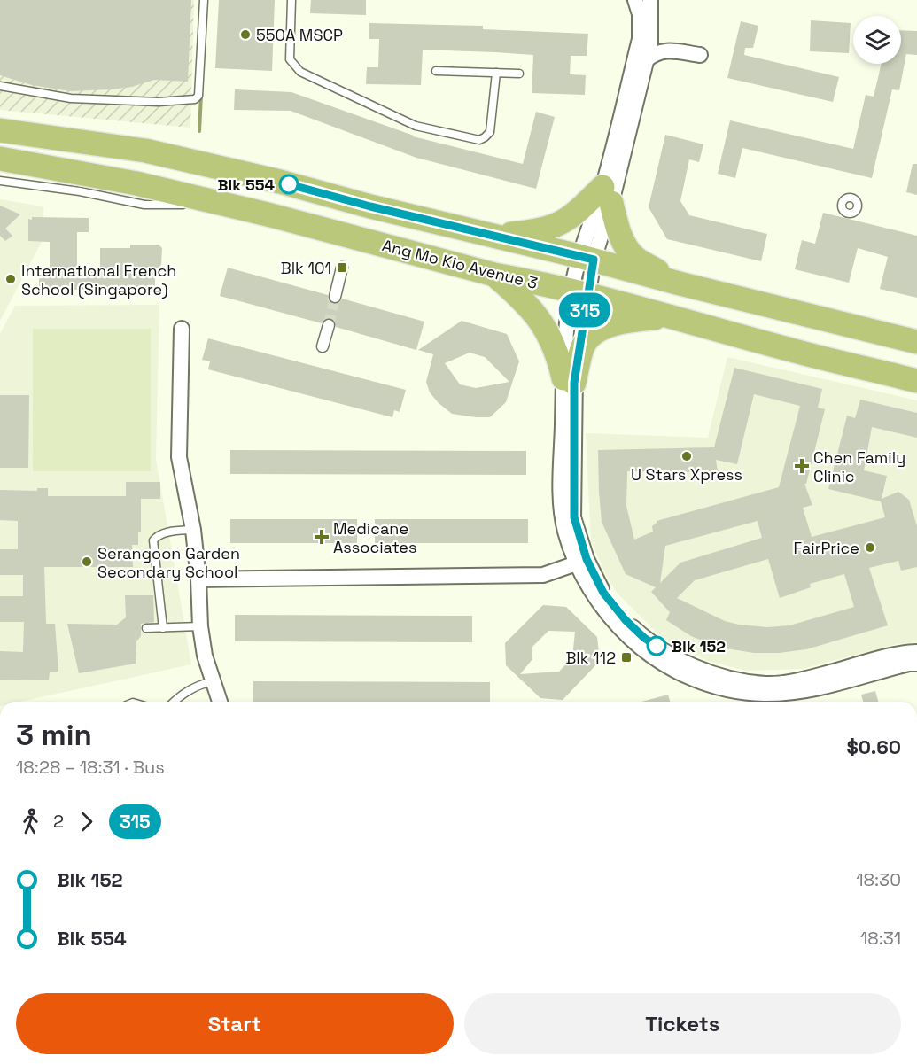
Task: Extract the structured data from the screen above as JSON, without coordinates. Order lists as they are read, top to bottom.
{
  "streets": {
    "highway": ["Ang Mo Kio Avenue 3"]
  },
  "places": {
    "other": [
      "550A MSCP",
      "Blk 554",
      "International French School (Singapore)",
      "U Stars Xpress",
      "FairPrice",
      "Serangoon Garden Secondary School",
      "Blk 152"
    ],
    "transit": ["Blk 101", "Blk 112"],
    "health": ["Chen Family Clinic", "Medicane Associates"]
  },
  "lines": ["bus line 315"],
  "page": {
    "on_map": "315",
    "heading": ["3 min", "18:28 – 18:31 · Bus", "$0.60"],
    "legs": ["2", "315"],
    "list": [
      {
        "name": "Blk 152",
        "value": "18:30"
      },
      {
        "name": "Blk 554",
        "value": "18:31"
      }
    ],
    "buttons": ["Start", "Tickets"]
  }
}
